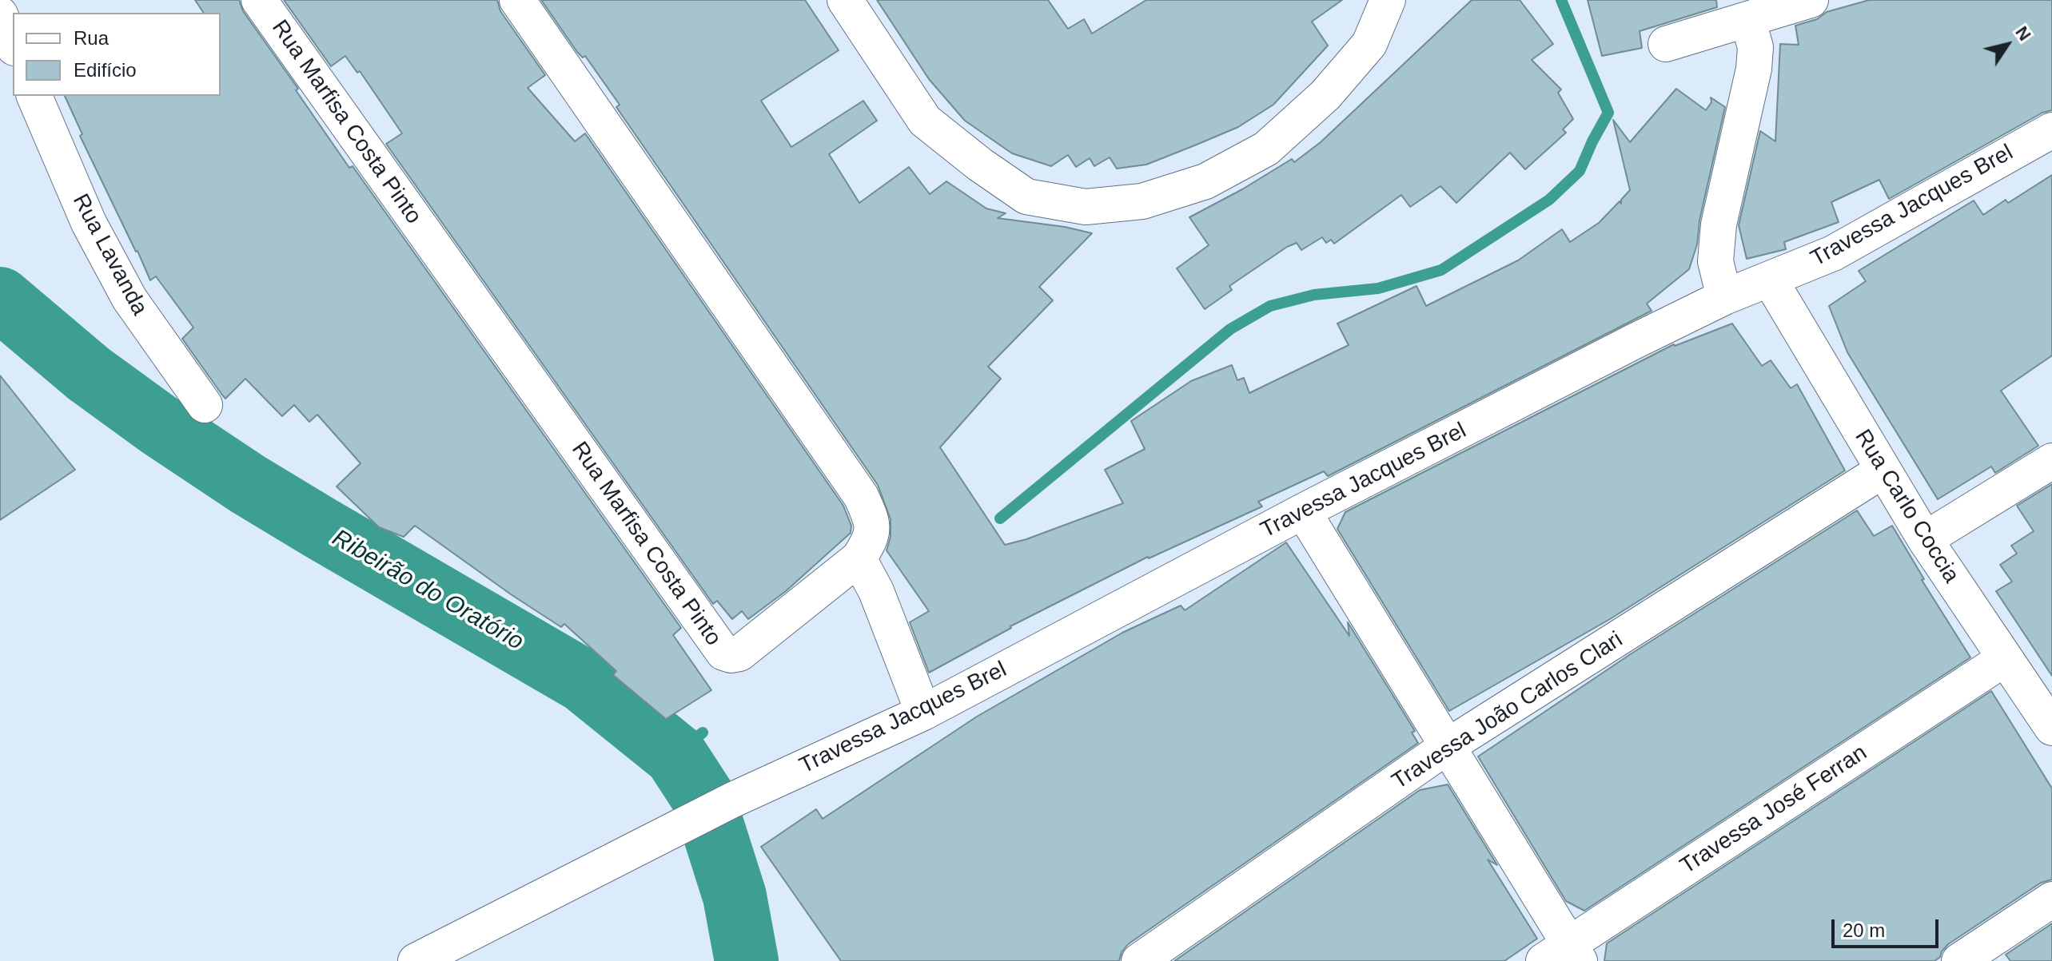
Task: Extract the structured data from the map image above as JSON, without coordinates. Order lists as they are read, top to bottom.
{
  "streets": {
    "street": [
      "Rua Marfisa Costa Pinto",
      "Travessa Jacques Brel",
      "Rua Lavanda",
      "Rua Carlo Coccia",
      "Travessa João Carlos Clari",
      "Travessa José Ferran"
    ]
  },
  "crossings": [
    ["Travessa Jacques Brel", "Rua Carlo Coccia"],
    ["Rua Carlo Coccia", "Travessa João Carlos Clari"],
    ["Rua Carlo Coccia", "Travessa José Ferran"]
  ],
  "water": ["Ribeirão do Oratório"],
  "legend": ["Rua", "Edifício"],
  "scale_bar": "20 m",
  "north": "top right"
}
